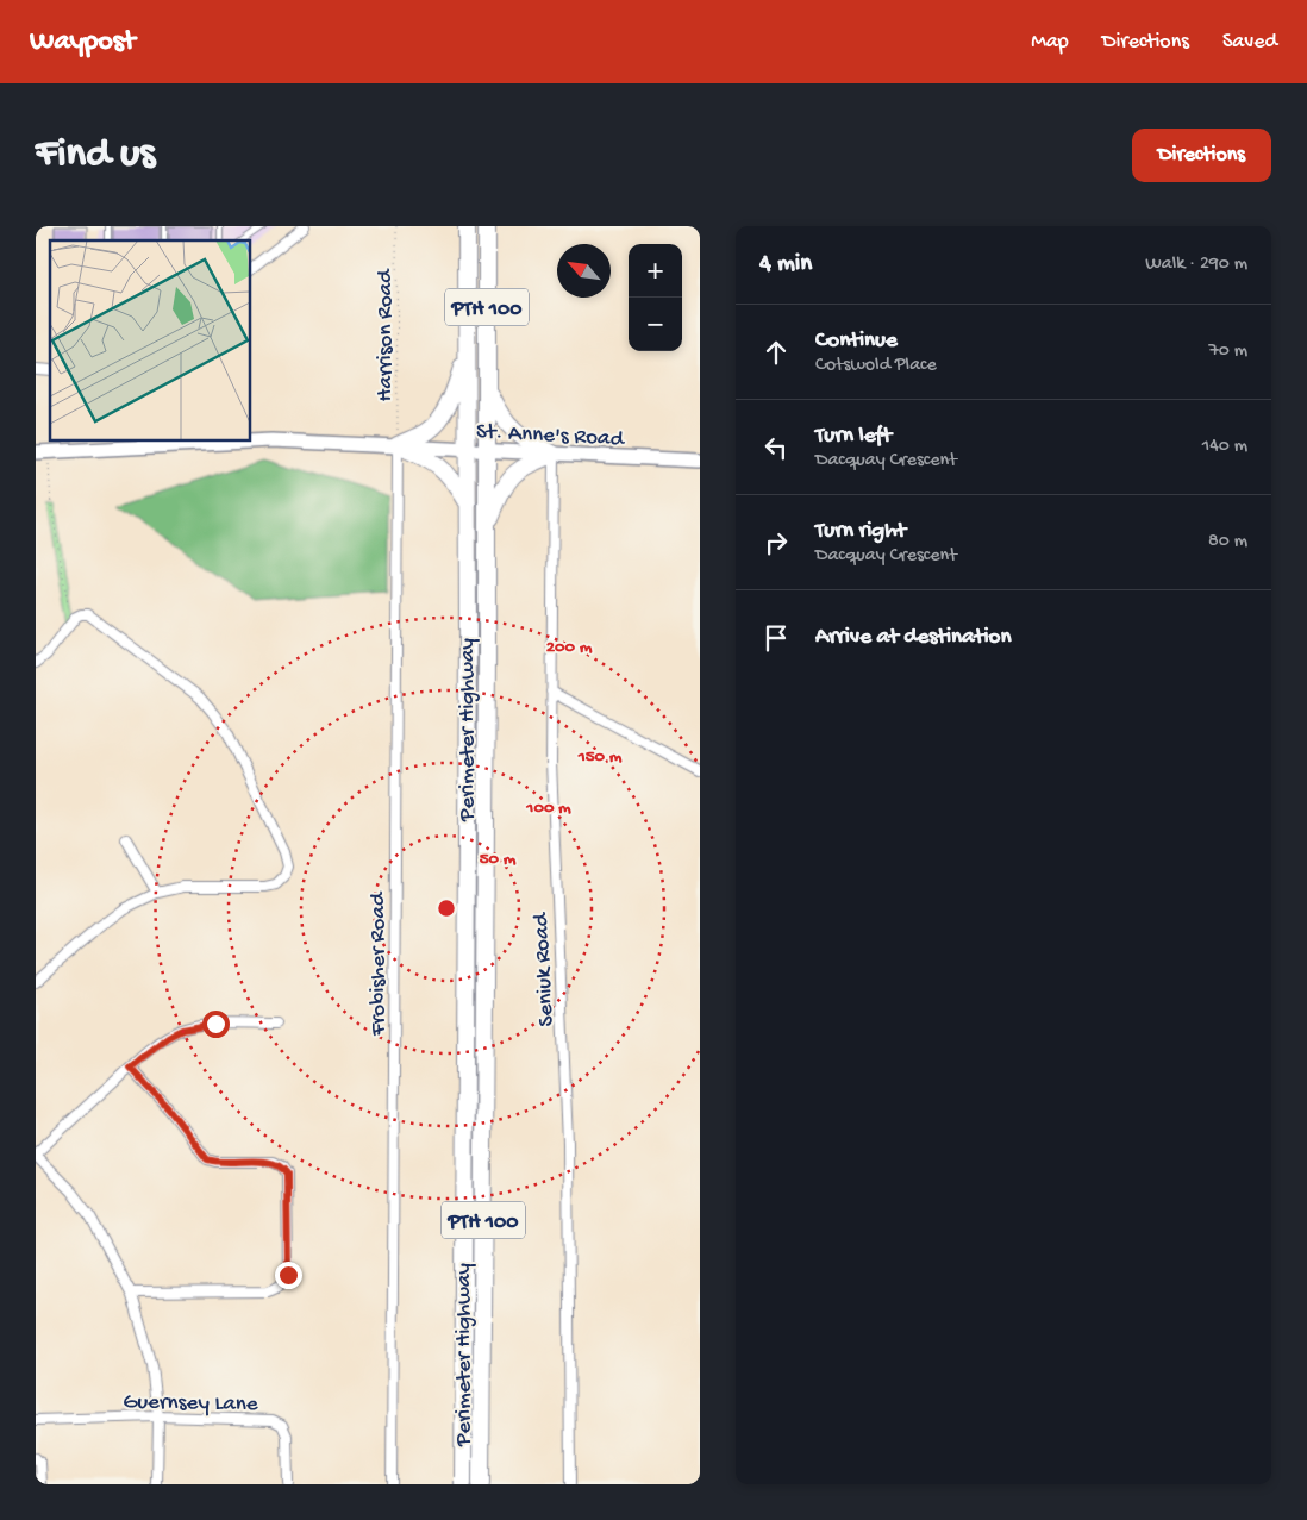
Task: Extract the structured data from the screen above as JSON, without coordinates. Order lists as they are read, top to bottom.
{
  "streets": {
    "highway": ["PTH 100", "Perimeter Highway"],
    "main road": ["St. Anne's Road"],
    "street": ["Frobisher Road", "Seniuk Road", "Guernsey Lane"],
    "path": ["Harrison Road"]
  },
  "crossings": [
    ["Harrison Road", "St. Anne's Road"],
    ["Harrison Road", "Frobisher Road"],
    ["St. Anne's Road", "Perimeter Highway"],
    ["St. Anne's Road", "Frobisher Road"],
    ["St. Anne's Road", "Seniuk Road"]
  ],
  "north": "top left",
  "page": {
    "header": "Waypost",
    "nav": ["Map", "Directions", "Saved"],
    "buttons": "Directions",
    "title": "Find us",
    "heading": ["4 min", "Walk · 290 m"],
    "map_buttons": ["+", "−"],
    "list": [
      ["Continue", "Cotswold Place", "70 m"],
      ["Turn left", "Dacquay Crescent", "140 m"],
      ["Turn right", "Dacquay Crescent", "80 m"],
      "Arrive at destination"
    ]
  },
  "rings": [
    "200 m",
    "150 m",
    "100 m",
    "50 m"
  ]
}
